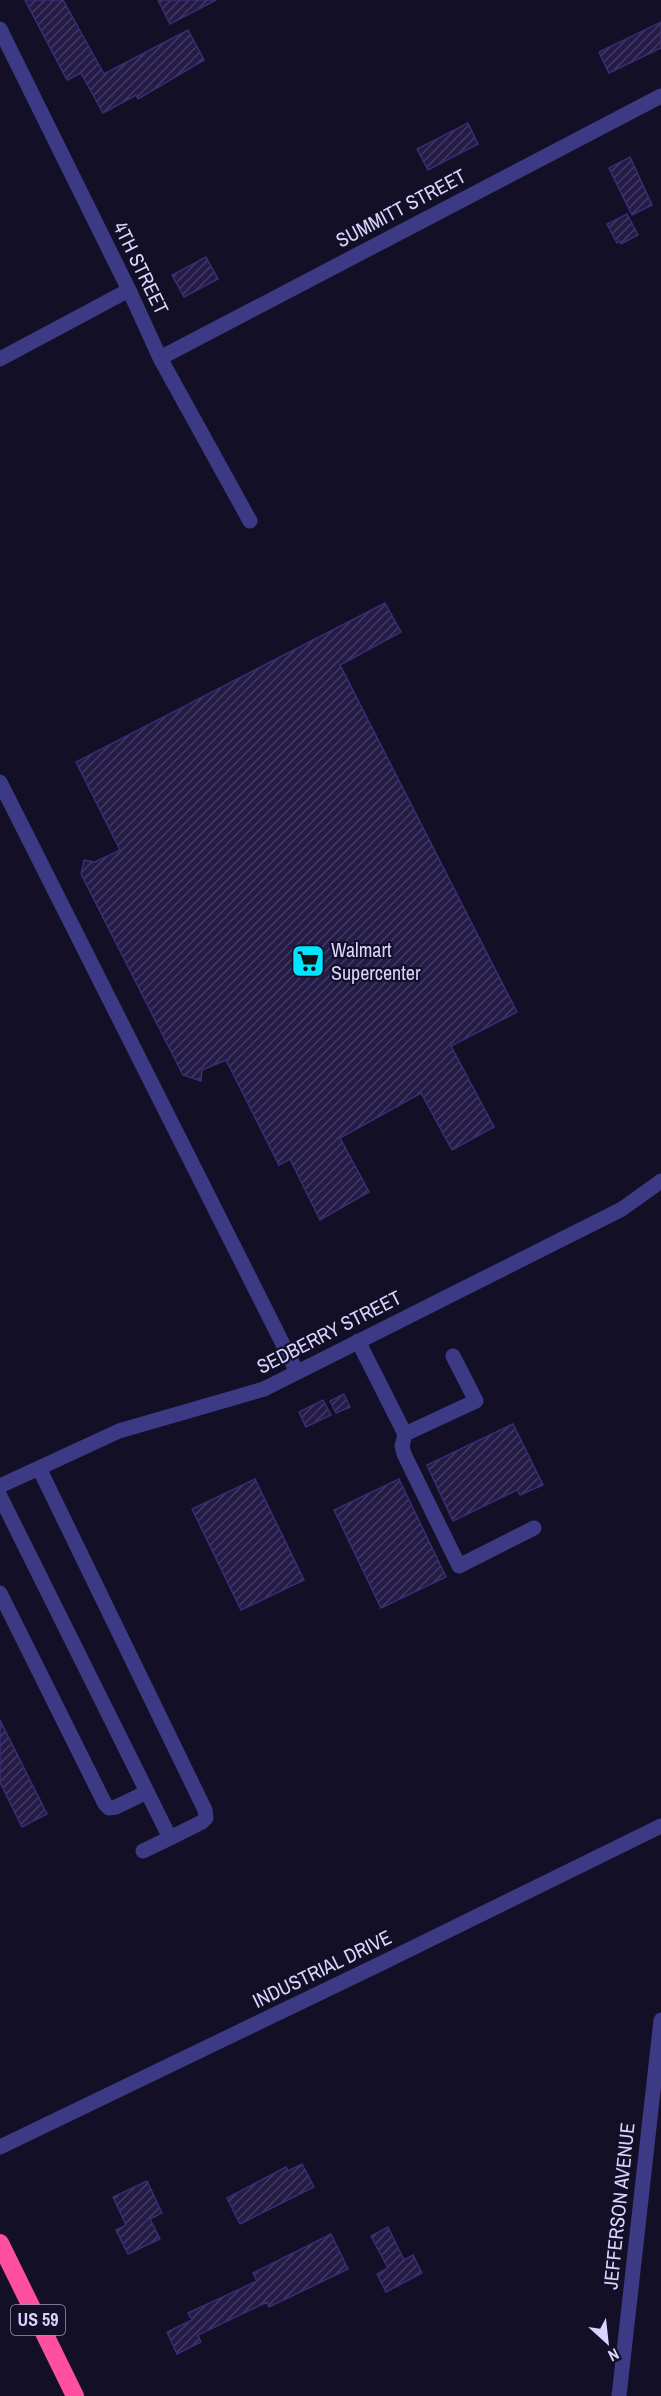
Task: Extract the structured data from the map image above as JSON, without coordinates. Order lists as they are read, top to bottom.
{
  "streets": {
    "highway": ["US 59"],
    "street": [
      "SUMMITT STREET",
      "4TH STREET",
      "SEDBERRY STREET",
      "INDUSTRIAL DRIVE",
      "JEFFERSON AVENUE"
    ]
  },
  "crossings": [
    ["SUMMITT STREET", "4TH STREET"]
  ],
  "places": {
    "supermarket": ["Walmart Supercenter"]
  },
  "north": "bottom right"
}
